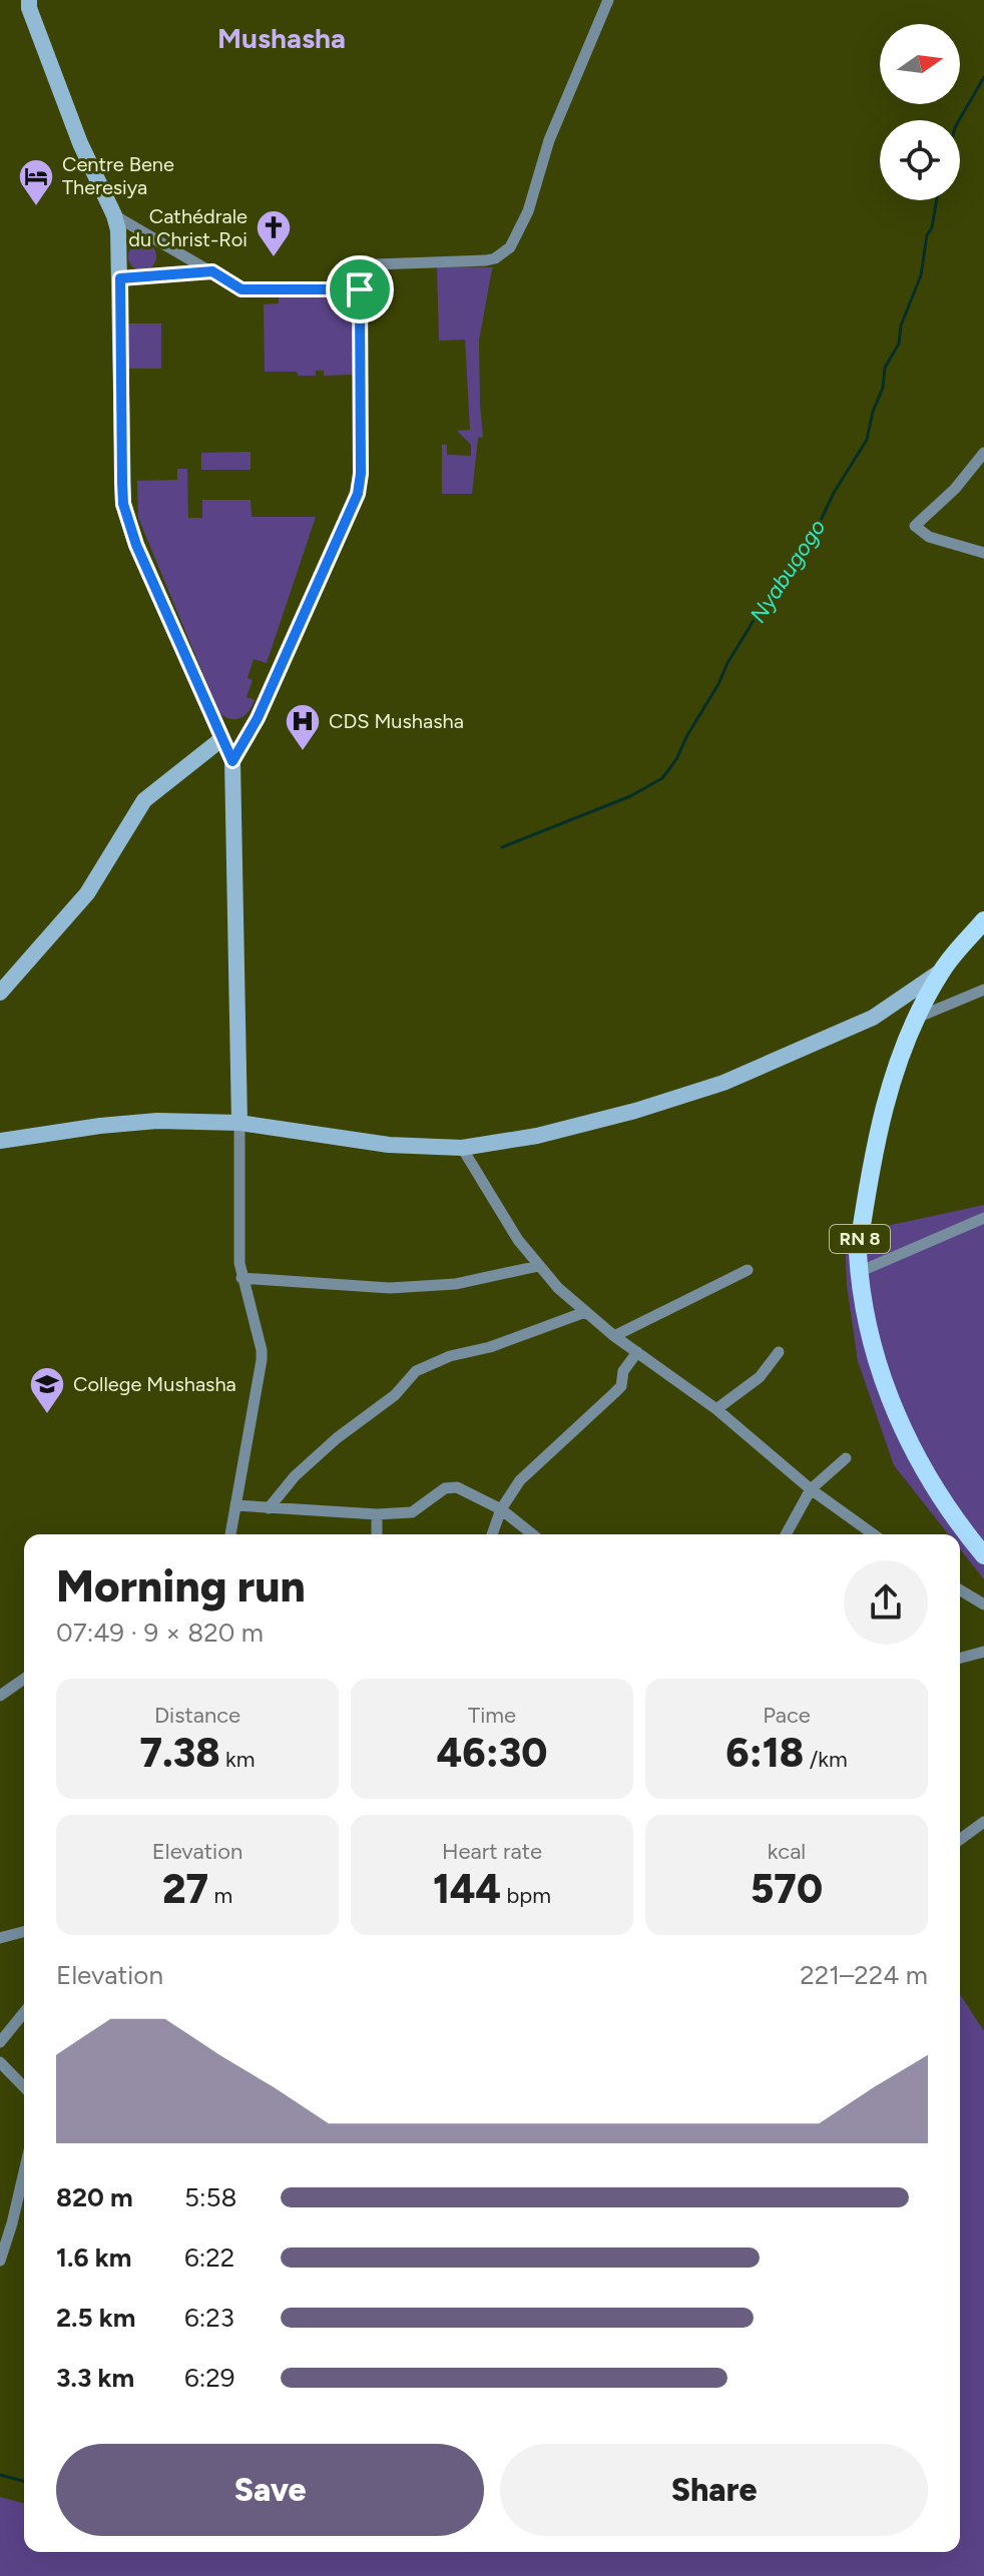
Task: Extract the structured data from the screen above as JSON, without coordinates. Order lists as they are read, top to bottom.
{
  "streets": {
    "main road": ["RN 8"]
  },
  "districts": ["Mushasha"],
  "water": ["Nyabugogo"],
  "places": {
    "hotel": ["Centre Bene Theresiya"],
    "church": ["Cathédrale du Christ-Roi"],
    "hospital": ["CDS Mushasha"],
    "school or university": ["College Mushasha"]
  },
  "north": "right",
  "page": {
    "heading": ["Morning run", "07:49 · 9 × 820 m"],
    "stats": [
      ["Distance", "7.38 km"],
      ["Time", "46:30"],
      ["Pace", "6:18 /km"],
      ["Elevation", "27 m"],
      ["Heart rate", "144 bpm"],
      ["kcal", "570"]
    ],
    "chart": ["Elevation", "221–224 m"],
    "list": [
      {
        "name": "820 m",
        "note": "5:58"
      },
      {
        "name": "1.6 km",
        "note": "6:22"
      },
      {
        "name": "2.5 km",
        "note": "6:23"
      },
      {
        "name": "3.3 km",
        "note": "6:29"
      }
    ],
    "buttons": ["Save", "Share"]
  }
}
